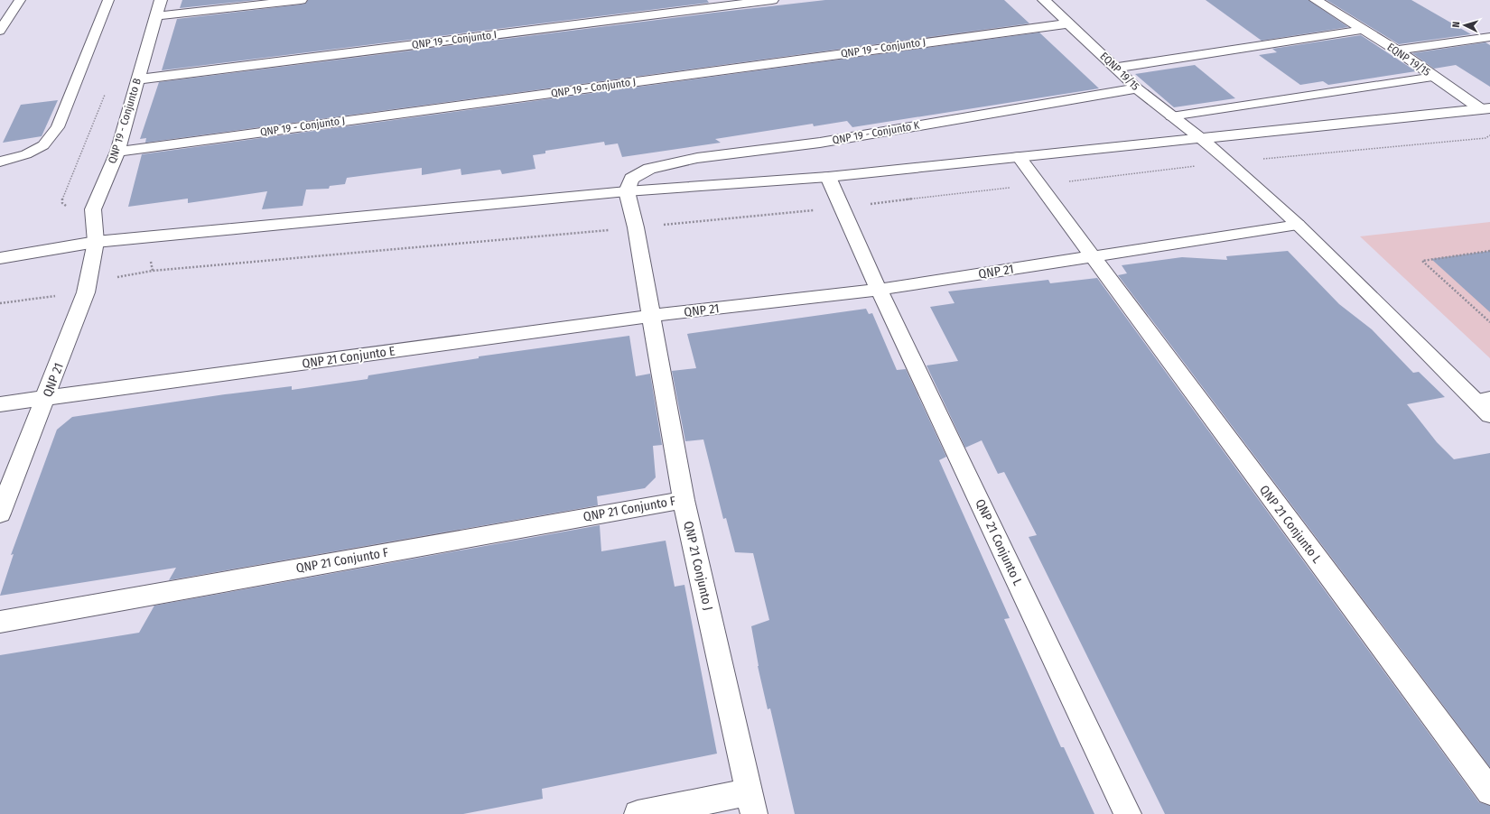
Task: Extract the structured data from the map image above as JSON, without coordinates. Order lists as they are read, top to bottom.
{
  "streets": {
    "street": [
      "QNP 19 - Conjunto I",
      "QNP 19 - Conjunto J",
      "EQNP 19/15",
      "QNP 19 - Conjunto B",
      "QNP 19 - Conjunto K",
      "QNP 21",
      "QNP 21 Conjunto E",
      "QNP 21 Conjunto F",
      "QNP 21 Conjunto L",
      "QNP 21 Conjunto J"
    ]
  },
  "crossings": [
    ["QNP 19 - Conjunto I", "QNP 19 - Conjunto B"],
    ["QNP 19 - Conjunto J", "EQNP 19/15"],
    ["QNP 19 - Conjunto J", "QNP 19 - Conjunto B"],
    ["EQNP 19/15", "QNP 19 - Conjunto K"],
    ["EQNP 19/15", "QNP 21"],
    ["QNP 19 - Conjunto B", "QNP 21"],
    ["QNP 21", "QNP 21 Conjunto E"],
    ["QNP 21", "QNP 21 Conjunto L"],
    ["QNP 21", "QNP 21 Conjunto J"],
    ["QNP 21 Conjunto E", "QNP 21 Conjunto J"],
    ["QNP 21 Conjunto F", "QNP 21 Conjunto J"]
  ],
  "north": "left"
}
